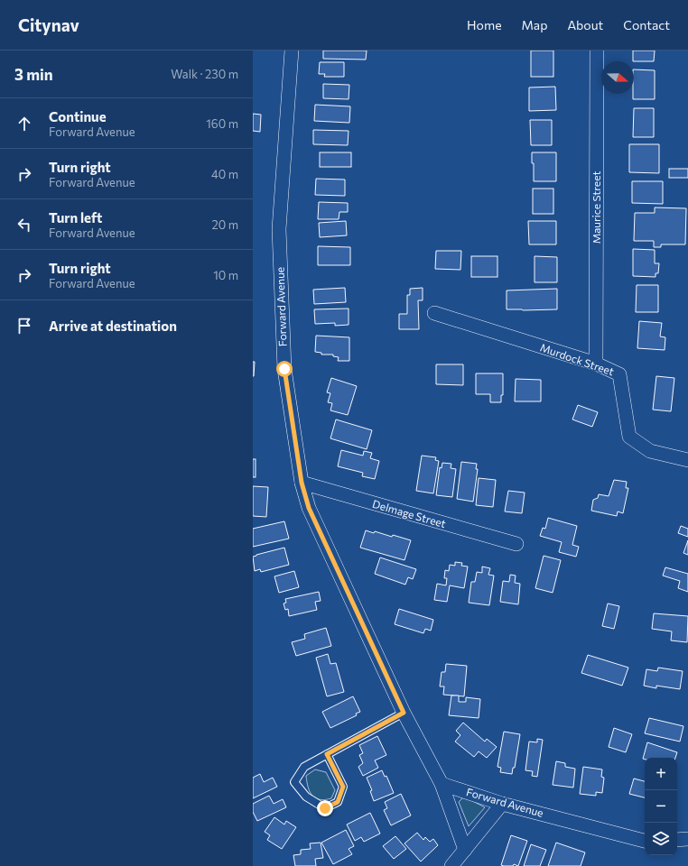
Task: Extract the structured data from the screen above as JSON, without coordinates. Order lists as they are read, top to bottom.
{
  "streets": {
    "street": [
      "Maurice Street",
      "Forward Avenue",
      "Murdock Street",
      "Delmage Street"
    ]
  },
  "crossings": [
    ["Maurice Street", "Murdock Street"],
    ["Forward Avenue", "Delmage Street"]
  ],
  "north": "right",
  "page": {
    "header": "Citynav",
    "nav": [
      "Home",
      "Map",
      "About",
      "Contact"
    ],
    "heading": ["3 min", "Walk · 230 m"],
    "list": [
      ["Continue", "Forward Avenue", "160 m"],
      ["Turn right", "Forward Avenue", "40 m"],
      ["Turn left", "Forward Avenue", "20 m"],
      ["Turn right", "Forward Avenue", "10 m"],
      "Arrive at destination"
    ],
    "map_buttons": ["+", "−"]
  }
}
